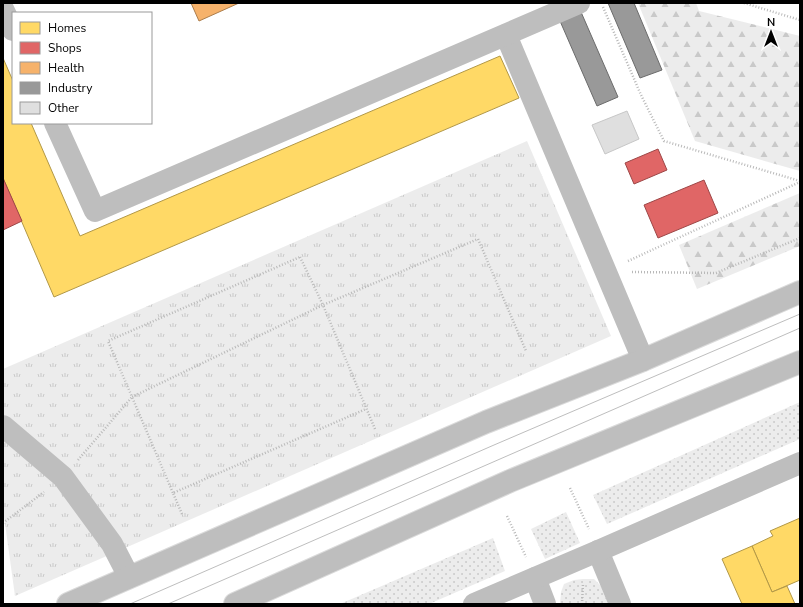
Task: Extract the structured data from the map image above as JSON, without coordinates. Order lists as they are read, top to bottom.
{
  "legend": [
    "Homes",
    "Shops",
    "Health",
    "Industry",
    "Other"
  ],
  "north": "top"
}
